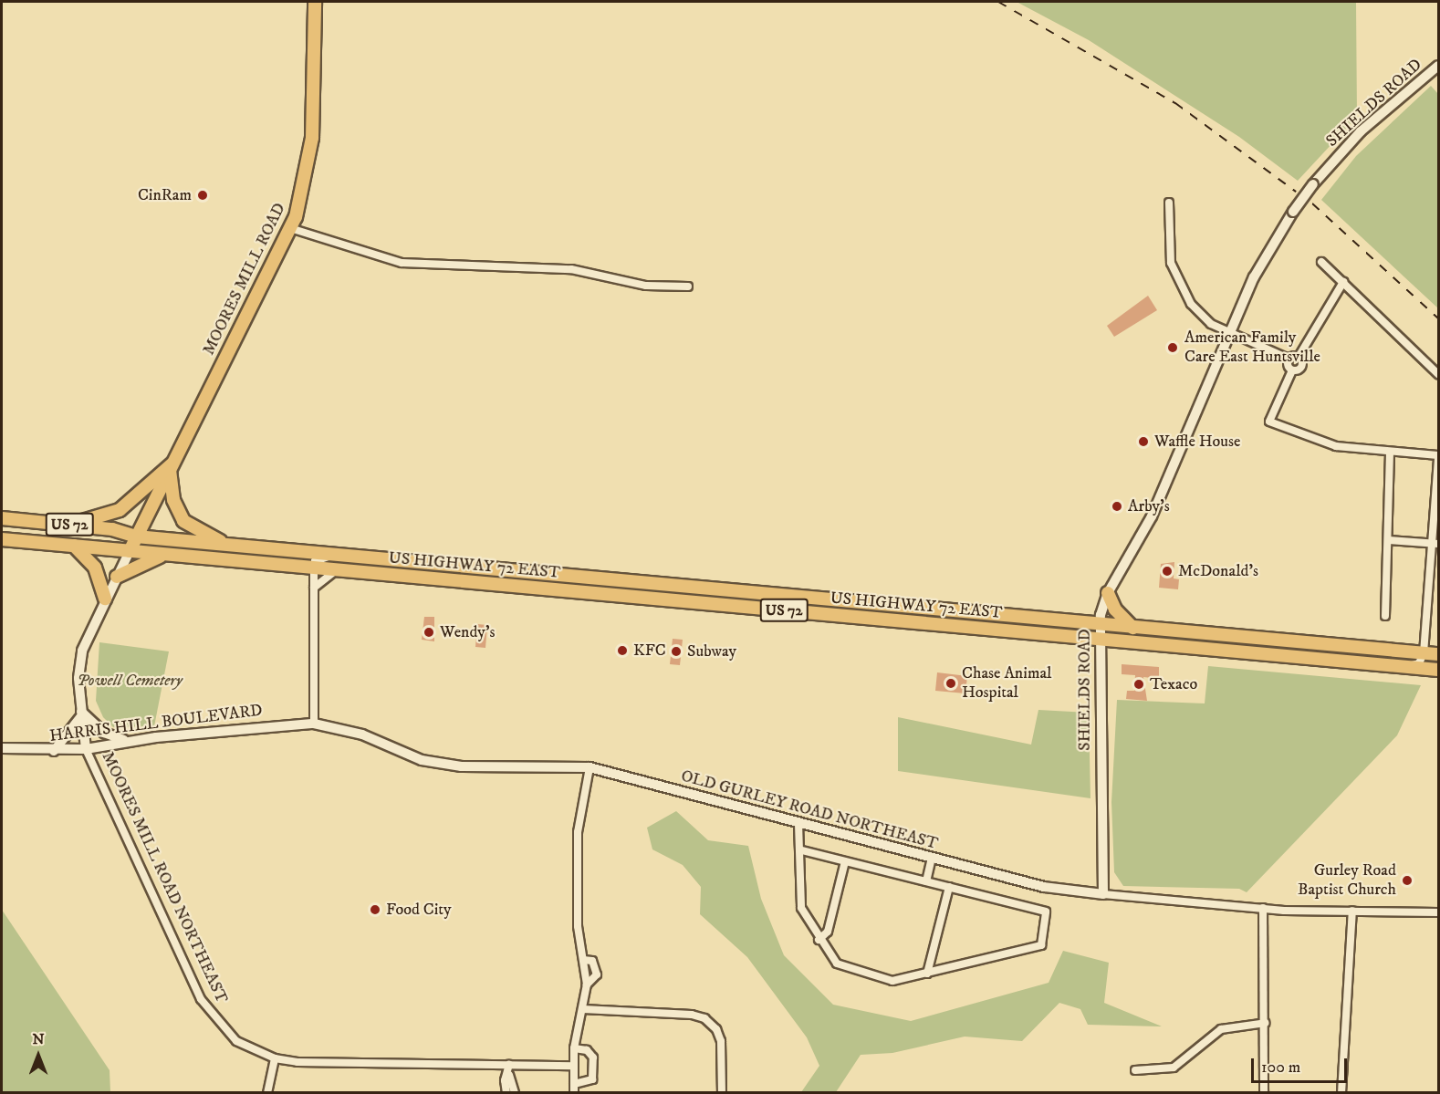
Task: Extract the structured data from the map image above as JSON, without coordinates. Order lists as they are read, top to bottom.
{
  "streets": {
    "main road": [
      "MOORES MILL ROAD",
      "US 72",
      "US HIGHWAY 72 EAST",
      "MOORES MILL ROAD NORTHEAST"
    ],
    "street": ["SHIELDS ROAD", "HARRIS HILL BOULEVARD", "OLD GURLEY ROAD NORTHEAST"]
  },
  "crossings": [
    ["SHIELDS ROAD", "US HIGHWAY 72 EAST"],
    ["SHIELDS ROAD", "OLD GURLEY ROAD NORTHEAST"],
    ["MOORES MILL ROAD", "MOORES MILL ROAD NORTHEAST"],
    ["US 72", "US HIGHWAY 72 EAST"],
    ["US 72", "MOORES MILL ROAD NORTHEAST"],
    ["US HIGHWAY 72 EAST", "MOORES MILL ROAD NORTHEAST"],
    ["HARRIS HILL BOULEVARD", "OLD GURLEY ROAD NORTHEAST"],
    ["HARRIS HILL BOULEVARD", "MOORES MILL ROAD NORTHEAST"]
  ],
  "parks": ["Powell Cemetery"],
  "places": [
    "CinRam",
    "American Family Care East Huntsville",
    "Waffle House",
    "Arby's",
    "McDonald's",
    "Wendy's",
    "KFC",
    "Subway",
    "Chase Animal Hospital",
    "Texaco",
    "Gurley Road Baptist Church",
    "Food City"
  ],
  "scale_bar": "100 m",
  "north": "top"
}
